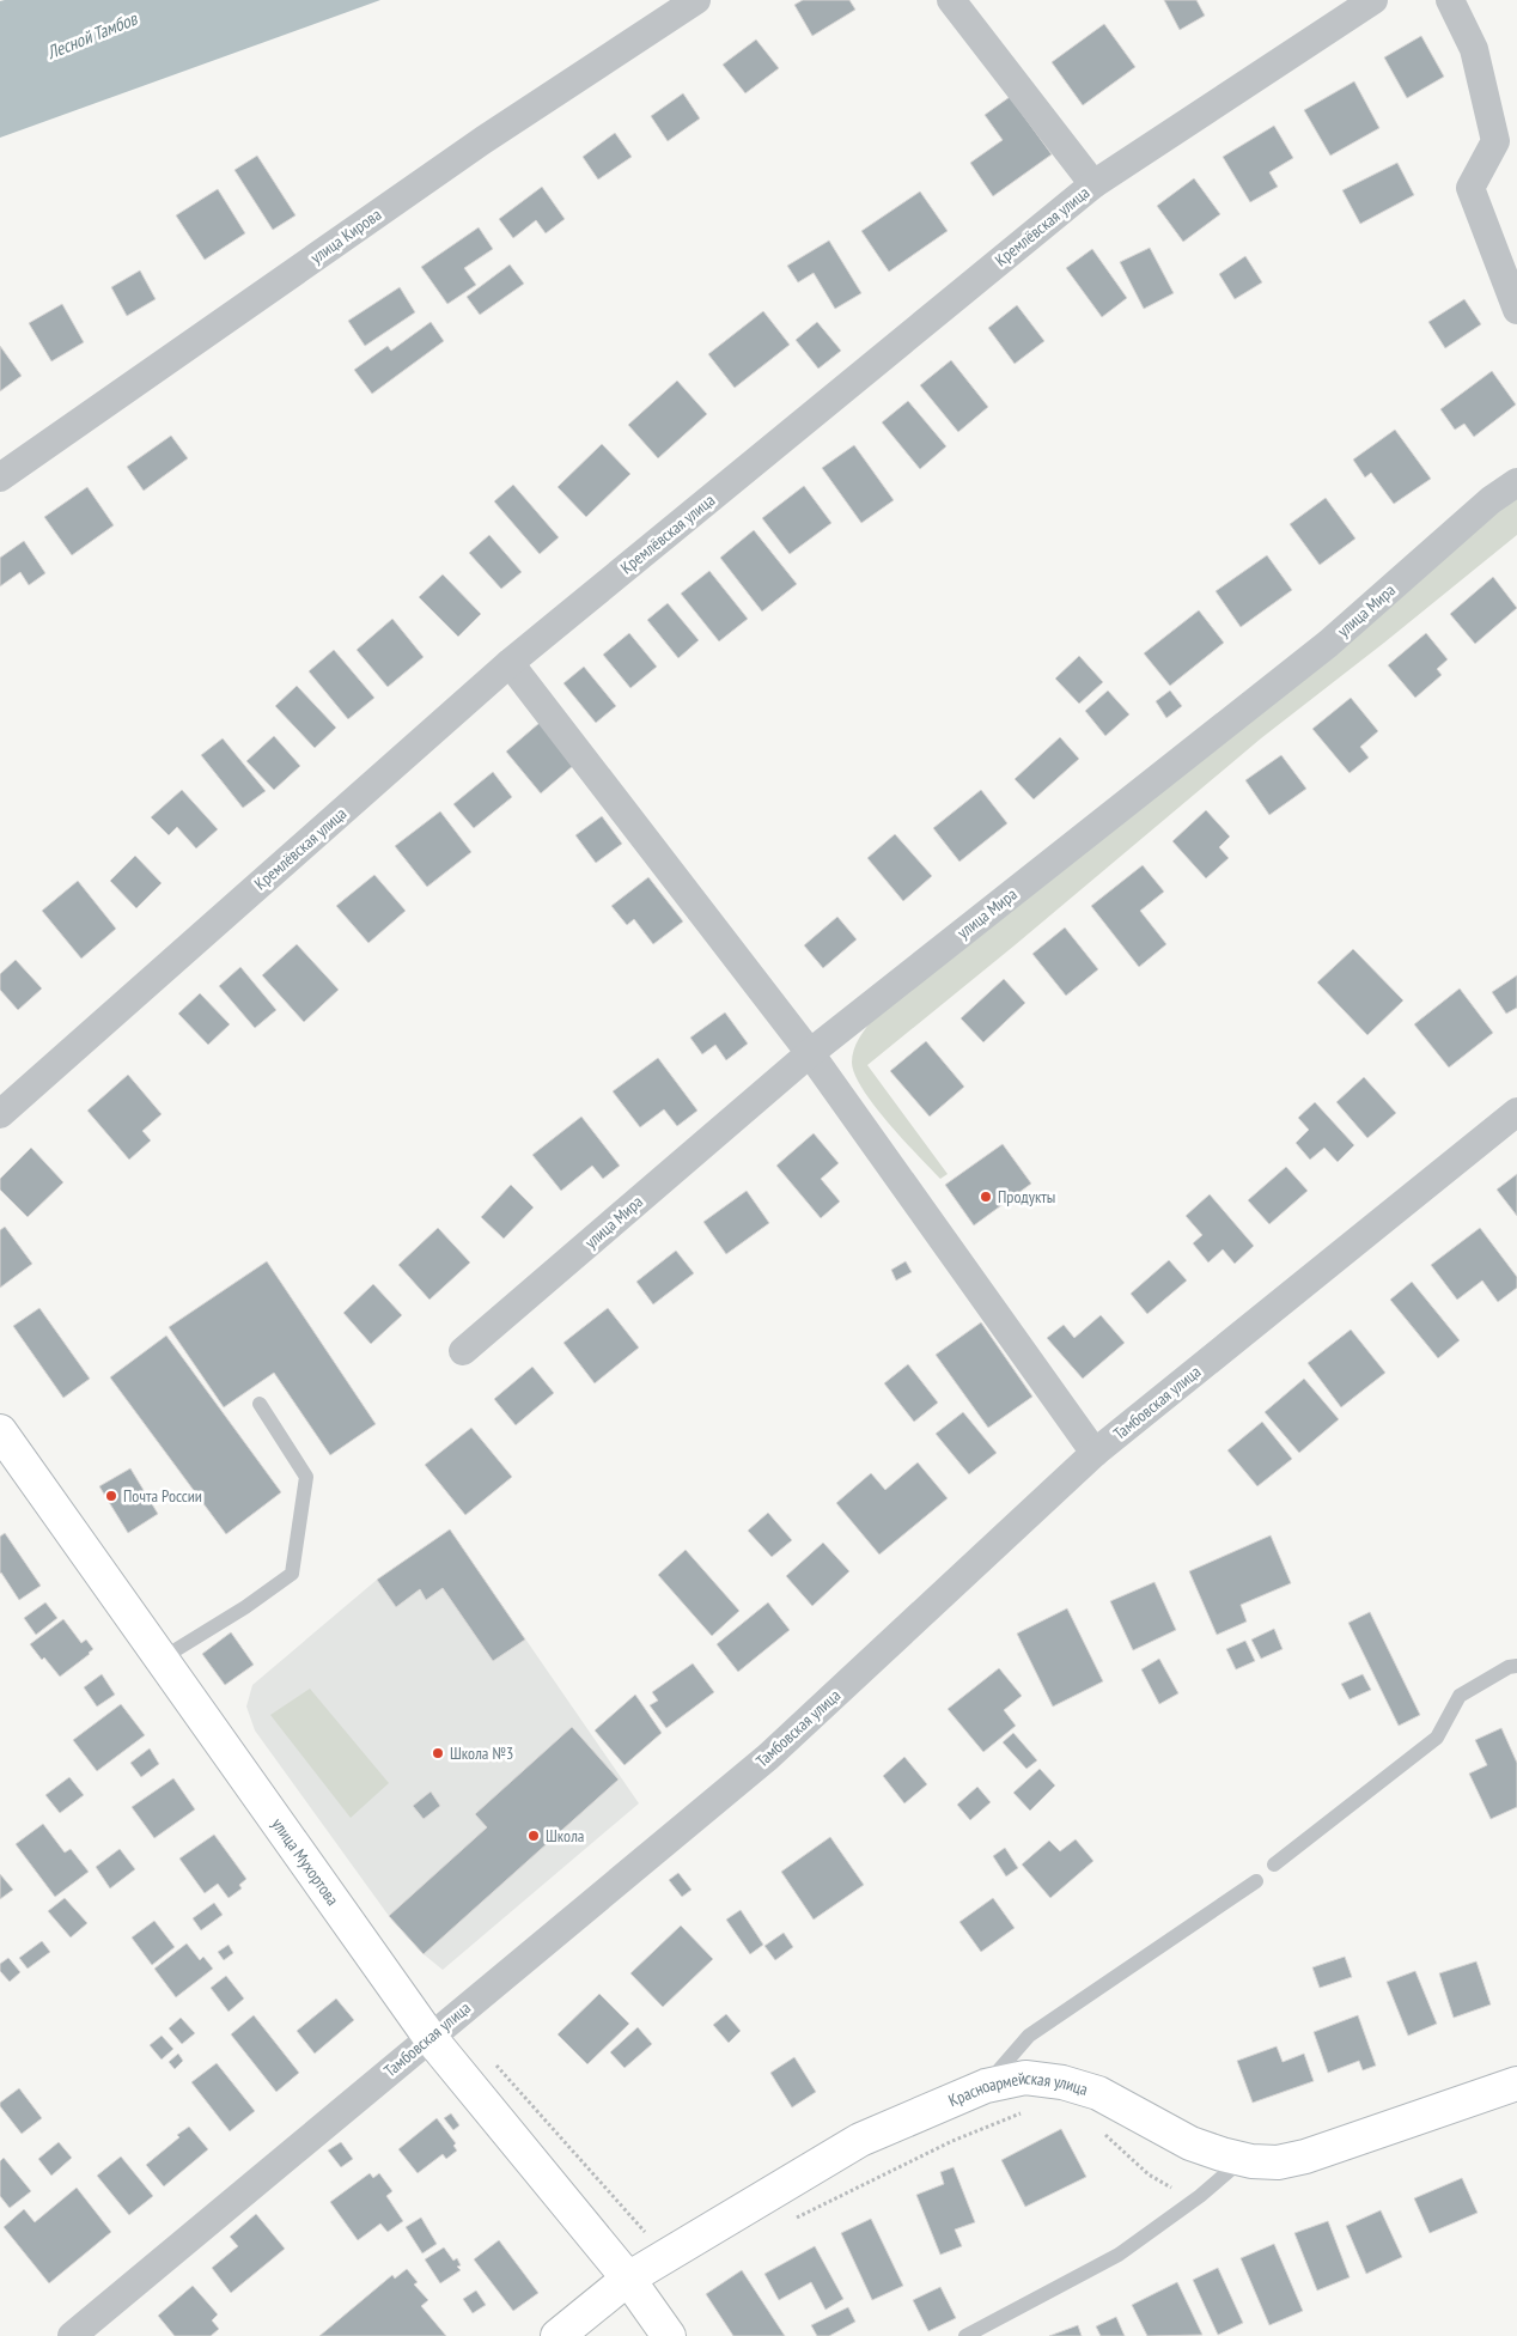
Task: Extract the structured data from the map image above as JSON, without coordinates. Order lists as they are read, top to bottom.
{
  "streets": {
    "street": [
      "Кремлёвская улица",
      "улица Кирова",
      "улица Мира",
      "Тамбовская улица",
      "улица Мухортова",
      "Красноармейская улица"
    ]
  },
  "crossings": [
    ["Тамбовская улица", "улица Мухортова"],
    ["улица Мухортова", "Красноармейская улица"]
  ],
  "water": ["Лесной Тамбов"],
  "places": [
    "Продукты",
    "Почта России",
    "Школа №3",
    "Школа"
  ]
}
